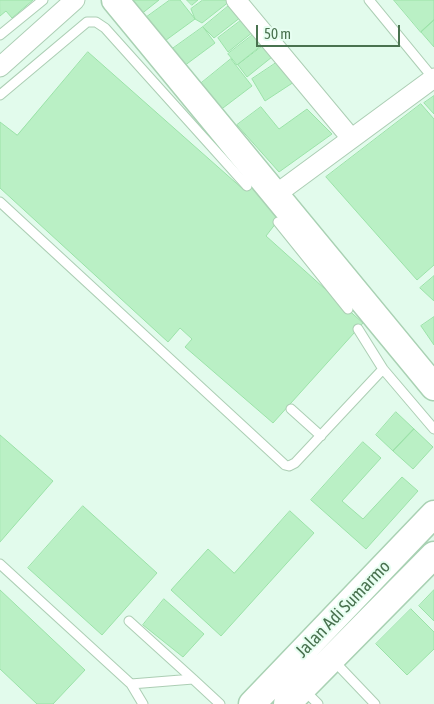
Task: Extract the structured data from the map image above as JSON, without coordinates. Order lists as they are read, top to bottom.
{
  "streets": {
    "street": ["Jalan Adi Sumarmo"]
  },
  "scale_bar": "50 m"
}
